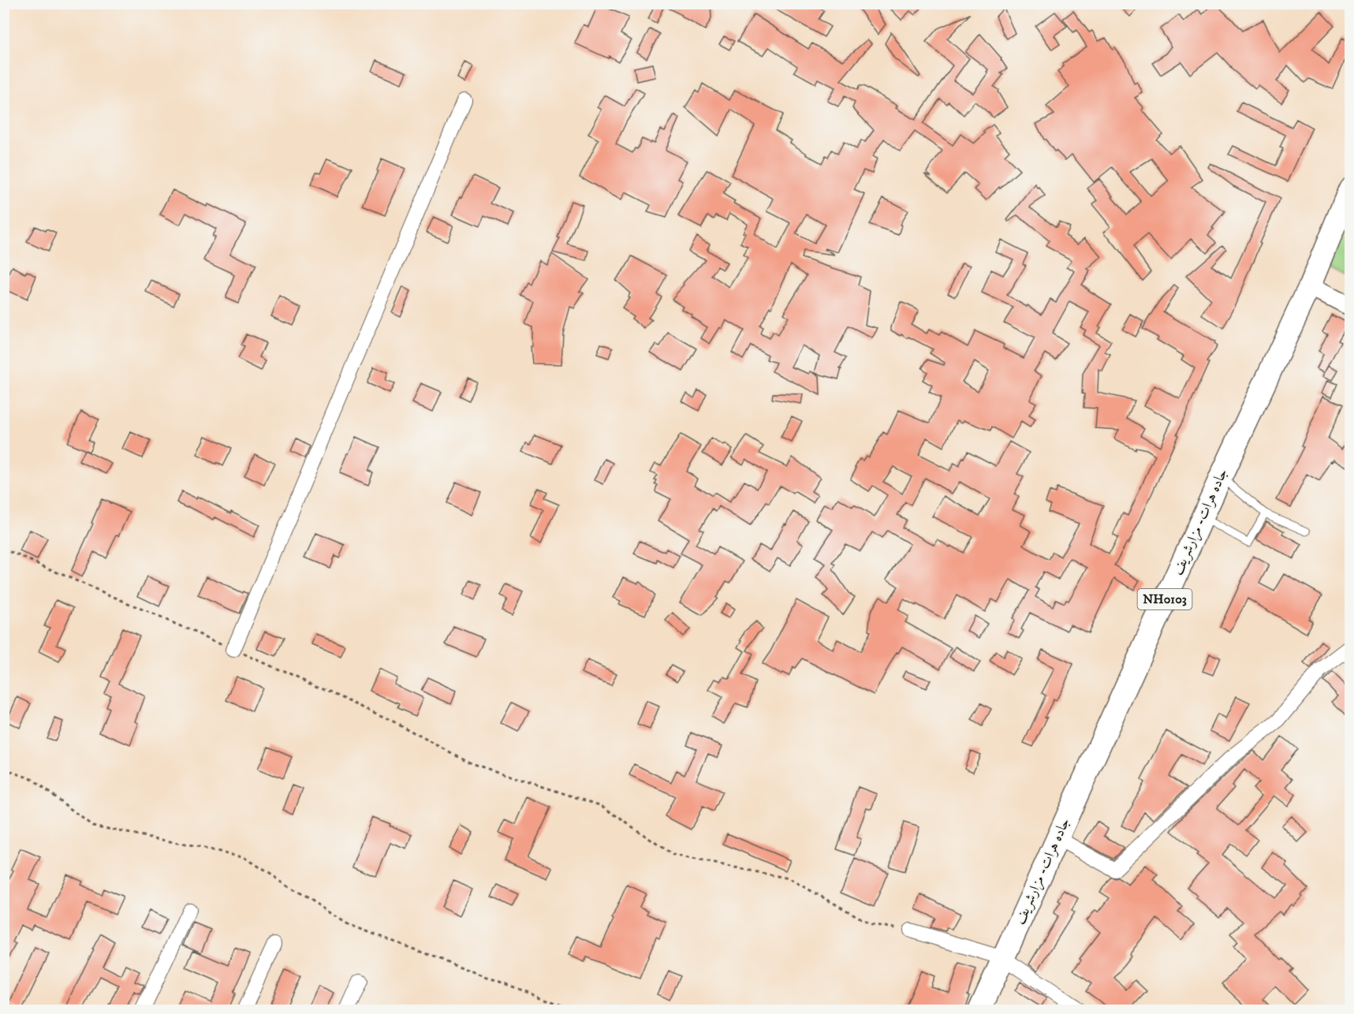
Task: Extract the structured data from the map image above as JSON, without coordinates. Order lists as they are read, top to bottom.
{
  "streets": {
    "highway": ["جاده هرات- مزارشریف", "NH0103"]
  }
}
